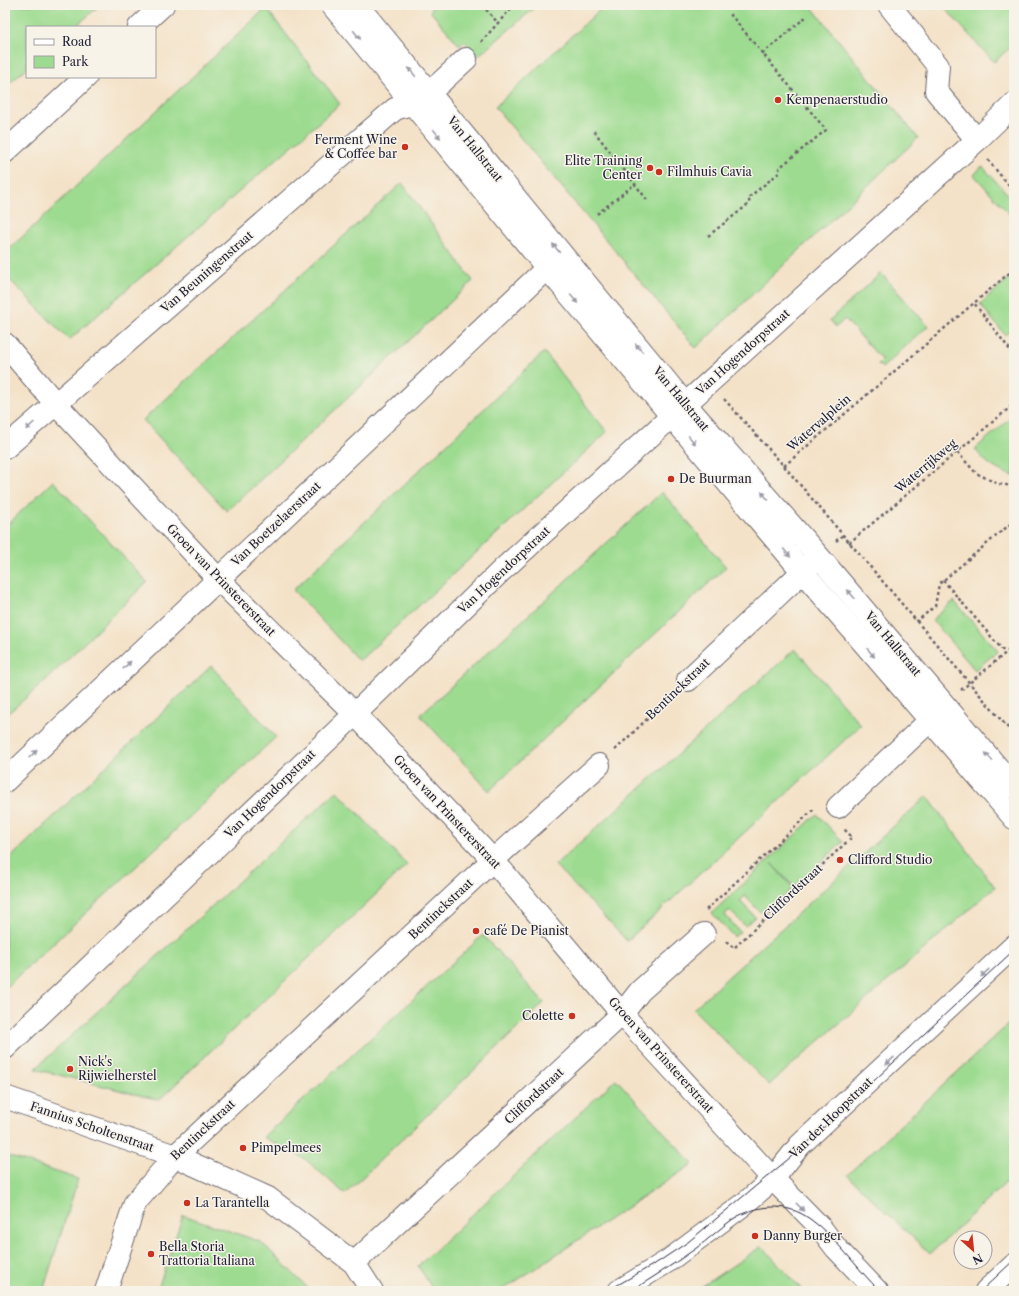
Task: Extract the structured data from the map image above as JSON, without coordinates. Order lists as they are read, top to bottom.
{
  "streets": {
    "street": [
      "Van Hallstraat",
      "Van Beuningenstraat",
      "Van Hogendorpstraat",
      "Van Boetzelaerstraat",
      "Groen van Prinstererstraat",
      "Bentinckstraat",
      "Cliffordstraat",
      "Van der Hoopstraat",
      "Fannius Scholtenstraat"
    ],
    "path": ["Watervalplein", "Waterrijkweg"]
  },
  "crossings": [
    ["Van Hallstraat", "Van Beuningenstraat"],
    ["Van Hallstraat", "Van Hogendorpstraat"],
    ["Van Hallstraat", "Van Boetzelaerstraat"],
    ["Van Hallstraat", "Bentinckstraat"],
    ["Van Beuningenstraat", "Groen van Prinstererstraat"],
    ["Van Hogendorpstraat", "Groen van Prinstererstraat"],
    ["Van Boetzelaerstraat", "Groen van Prinstererstraat"],
    ["Groen van Prinstererstraat", "Bentinckstraat"],
    ["Groen van Prinstererstraat", "Cliffordstraat"],
    ["Groen van Prinstererstraat", "Van der Hoopstraat"],
    ["Bentinckstraat", "Fannius Scholtenstraat"],
    ["Cliffordstraat", "Fannius Scholtenstraat"]
  ],
  "one_way": ["Van Boetzelaerstraat", "Van der Hoopstraat"],
  "places": [
    "Kempenaerstudio",
    "Ferment Wine & Coffee bar",
    "Elite Training Center",
    "Filmhuis Cavia",
    "De Buurman",
    "Clifford Studio",
    "café De Pianist",
    "Colette",
    "Nick's Rijwielherstel",
    "Pimpelmees",
    "La Tarantella",
    "Danny Burger",
    "Bella Storia Trattoria Italiana"
  ],
  "legend": ["Road", "Park"],
  "north": "bottom right"
}
